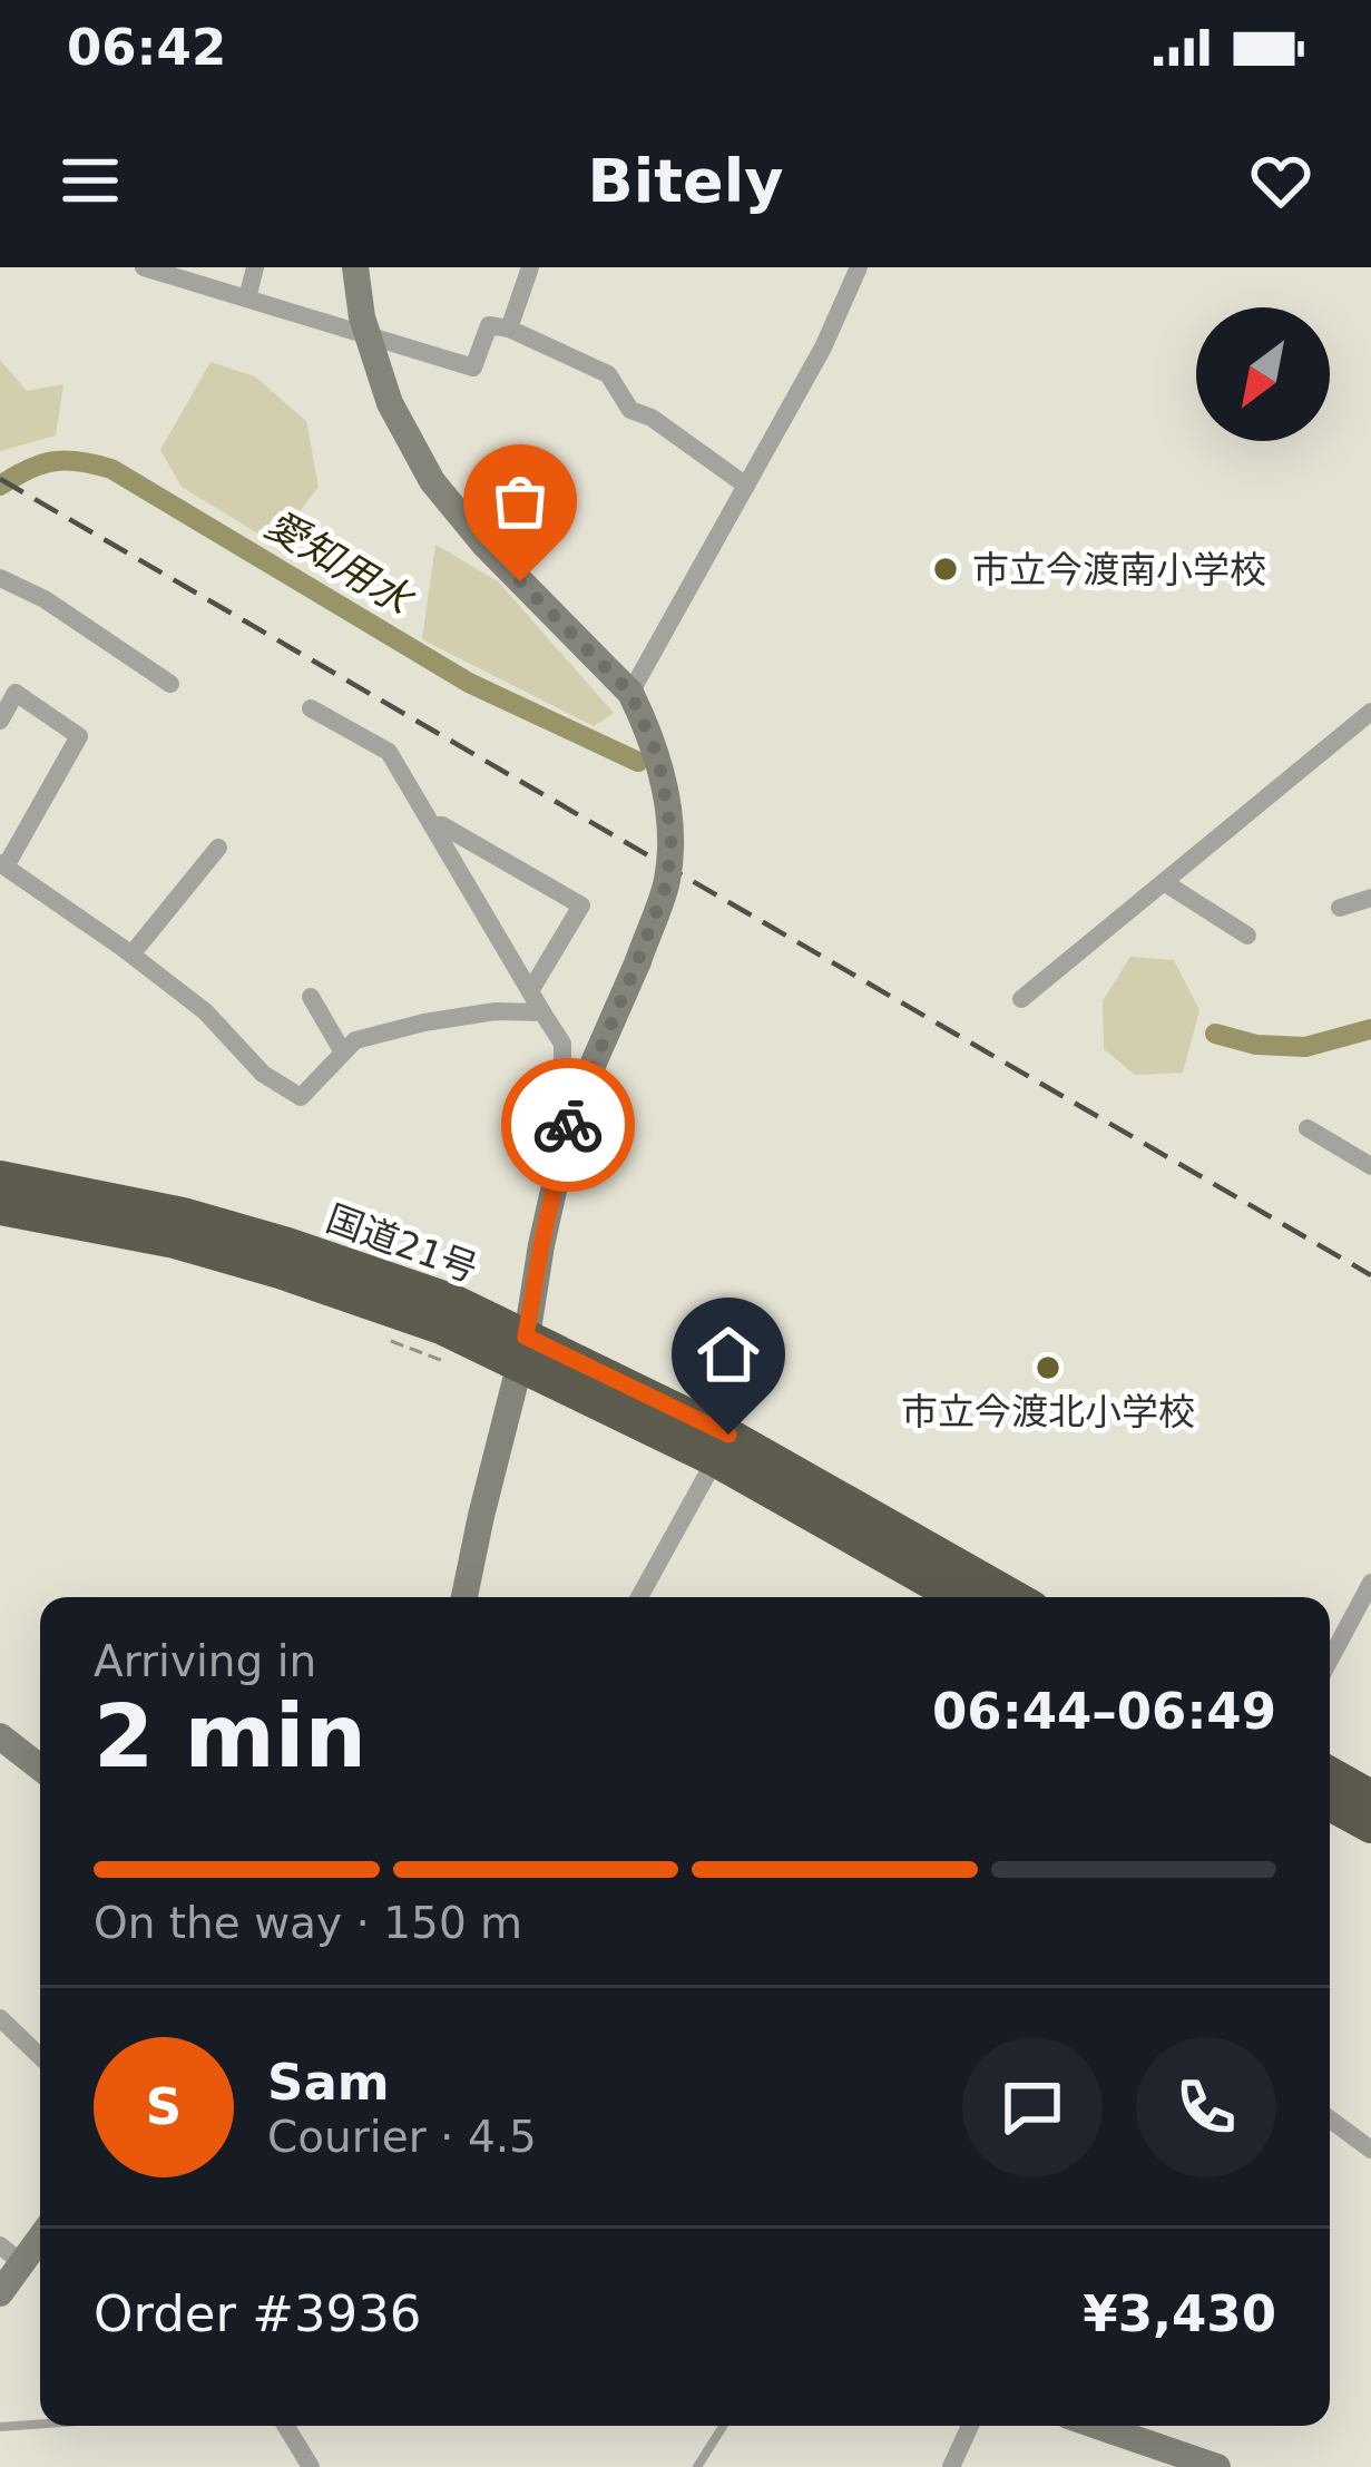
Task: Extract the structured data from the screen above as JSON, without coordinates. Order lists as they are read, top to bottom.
{
  "streets": {
    "highway": ["国道21号"]
  },
  "water": ["愛知用水"],
  "places": ["市立今渡南小学校", "市立今渡北小学校"],
  "north": "bottom left",
  "page": {
    "status": "06:42",
    "header": "Bitely",
    "heading": ["2 min", "Arriving in", "06:44–06:49"],
    "panel": [
      "Sam",
      "Courier · 4.5",
      "Order #3936",
      "¥3,430"
    ],
    "bar": "On the way · 150 m",
    "round": "S"
  }
}
